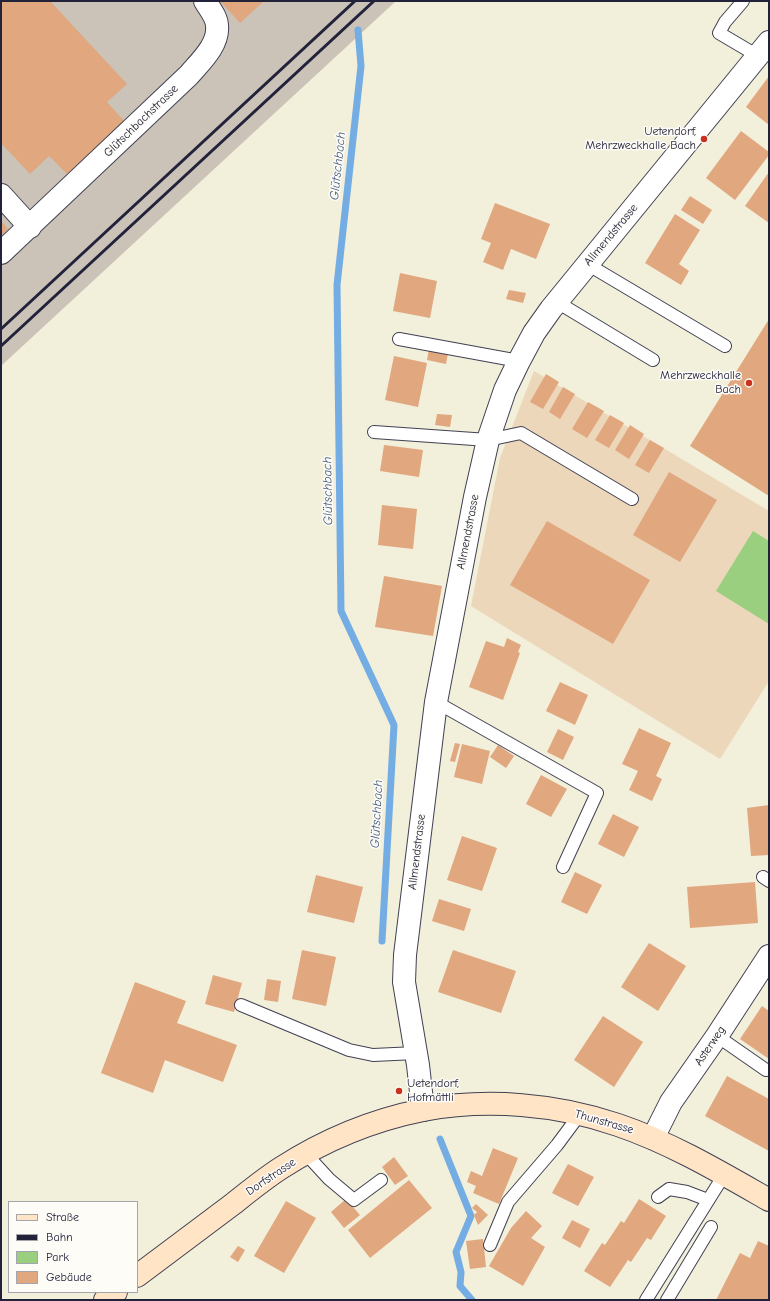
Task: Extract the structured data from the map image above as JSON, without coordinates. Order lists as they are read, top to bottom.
{
  "streets": {
    "main road": ["Thunstrasse", "Dorfstrasse"],
    "street": ["Glütschbachstrasse", "Allmendstrasse", "Asterweg"]
  },
  "crossings": [
    ["Allmendstrasse", "Thunstrasse"],
    ["Allmendstrasse", "Dorfstrasse"],
    ["Asterweg", "Thunstrasse"],
    ["Thunstrasse", "Dorfstrasse"]
  ],
  "water": ["Glütschbach"],
  "places": ["Uetendorf, Mehrzweckhalle Bach", "Mehrzweckhalle Bach", "Uetendorf, Hofmättli"],
  "legend": [
    "Straße",
    "Bahn",
    "Park",
    "Gebäude"
  ]
}
